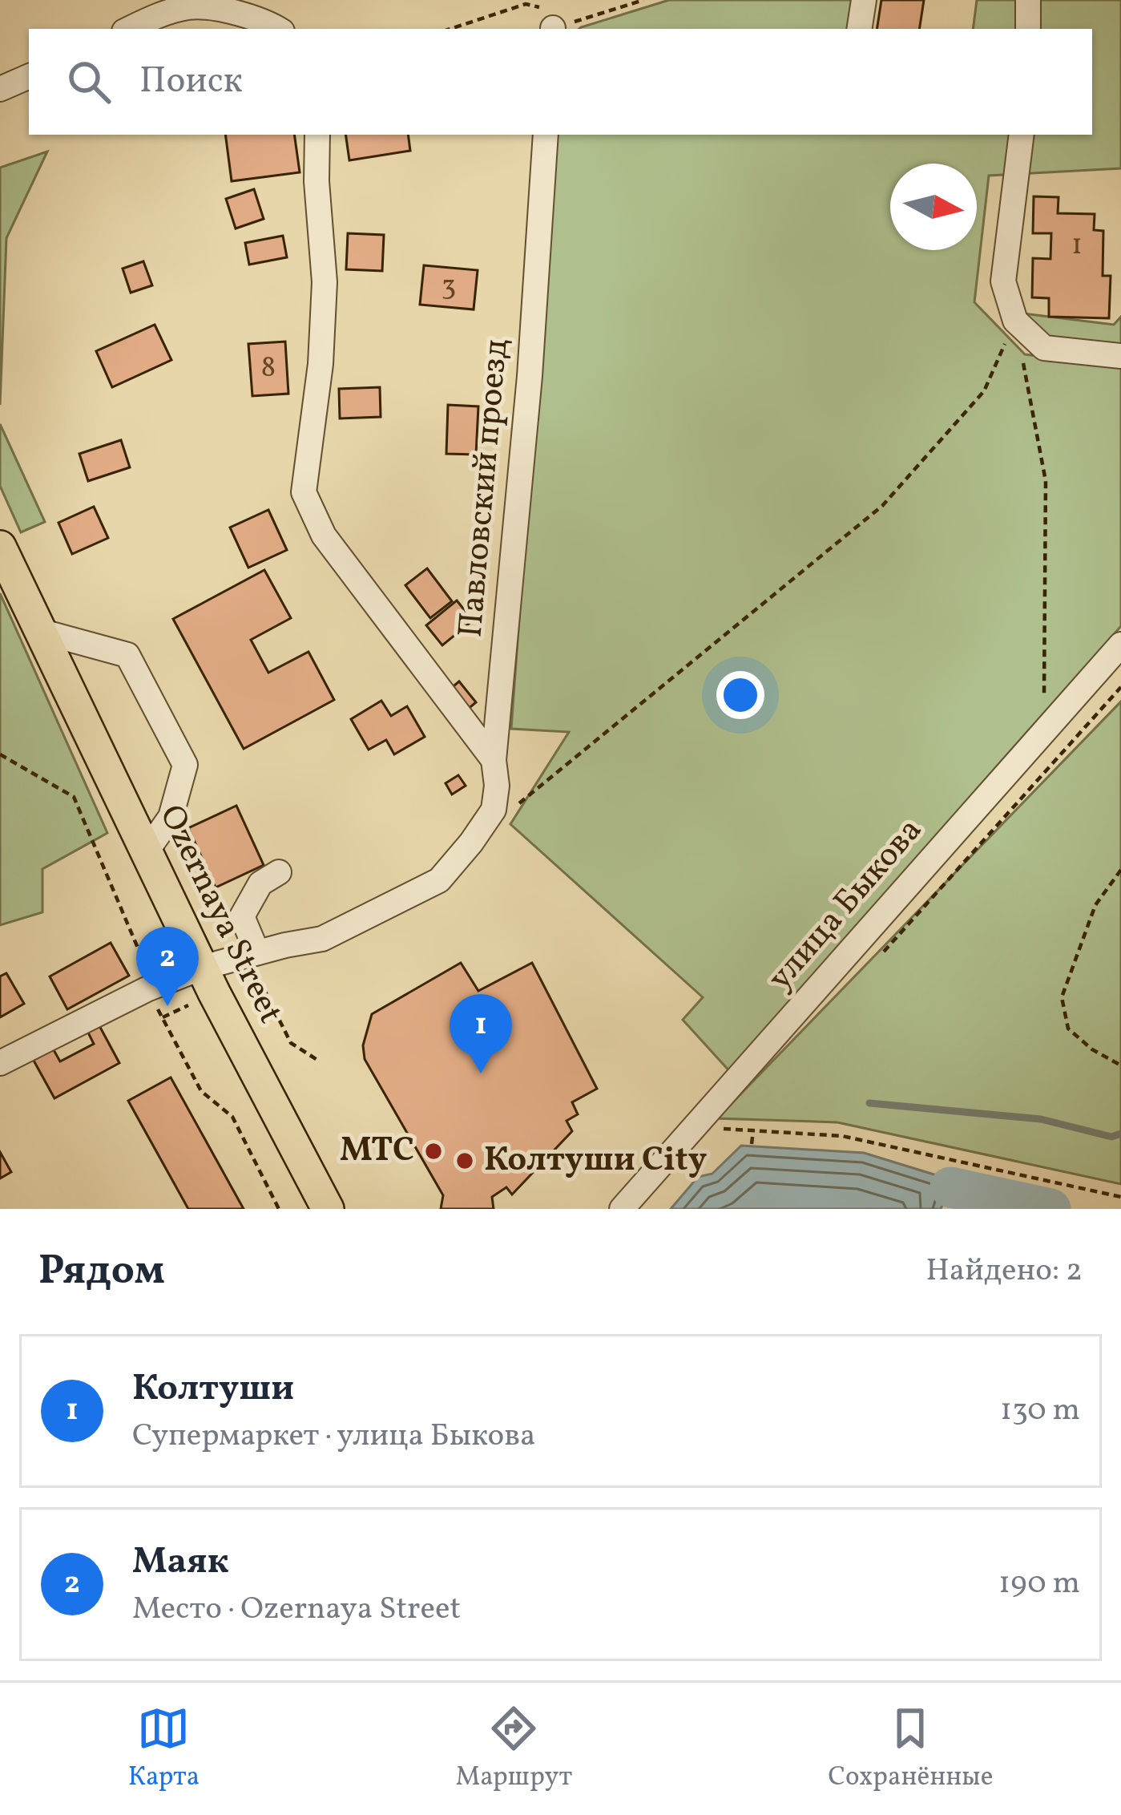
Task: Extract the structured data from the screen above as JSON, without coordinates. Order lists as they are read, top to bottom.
{
  "streets": {
    "main road": ["Ozernaya Street"],
    "street": ["Павловский проезд", "улица Быкова"]
  },
  "crossings": [
    ["Павловский проезд", "Ozernaya Street"]
  ],
  "places": ["МТС", "Колтуши City"],
  "house_numbers": ["1", "3", "8"],
  "north": "right",
  "page": {
    "search": "Поиск",
    "pins": ["2", "1"],
    "heading": ["Рядом", "Найдено: 2"],
    "list": [
      {
        "mark": "1",
        "name": "Колтуши",
        "note": "Супермаркет · улица Быкова",
        "value": "130 m"
      },
      {
        "mark": "2",
        "name": "Маяк",
        "note": "Место · Ozernaya Street",
        "value": "190 m"
      }
    ],
    "nav": ["Карта", "Маршрут", "Сохранённые"]
  }
}
